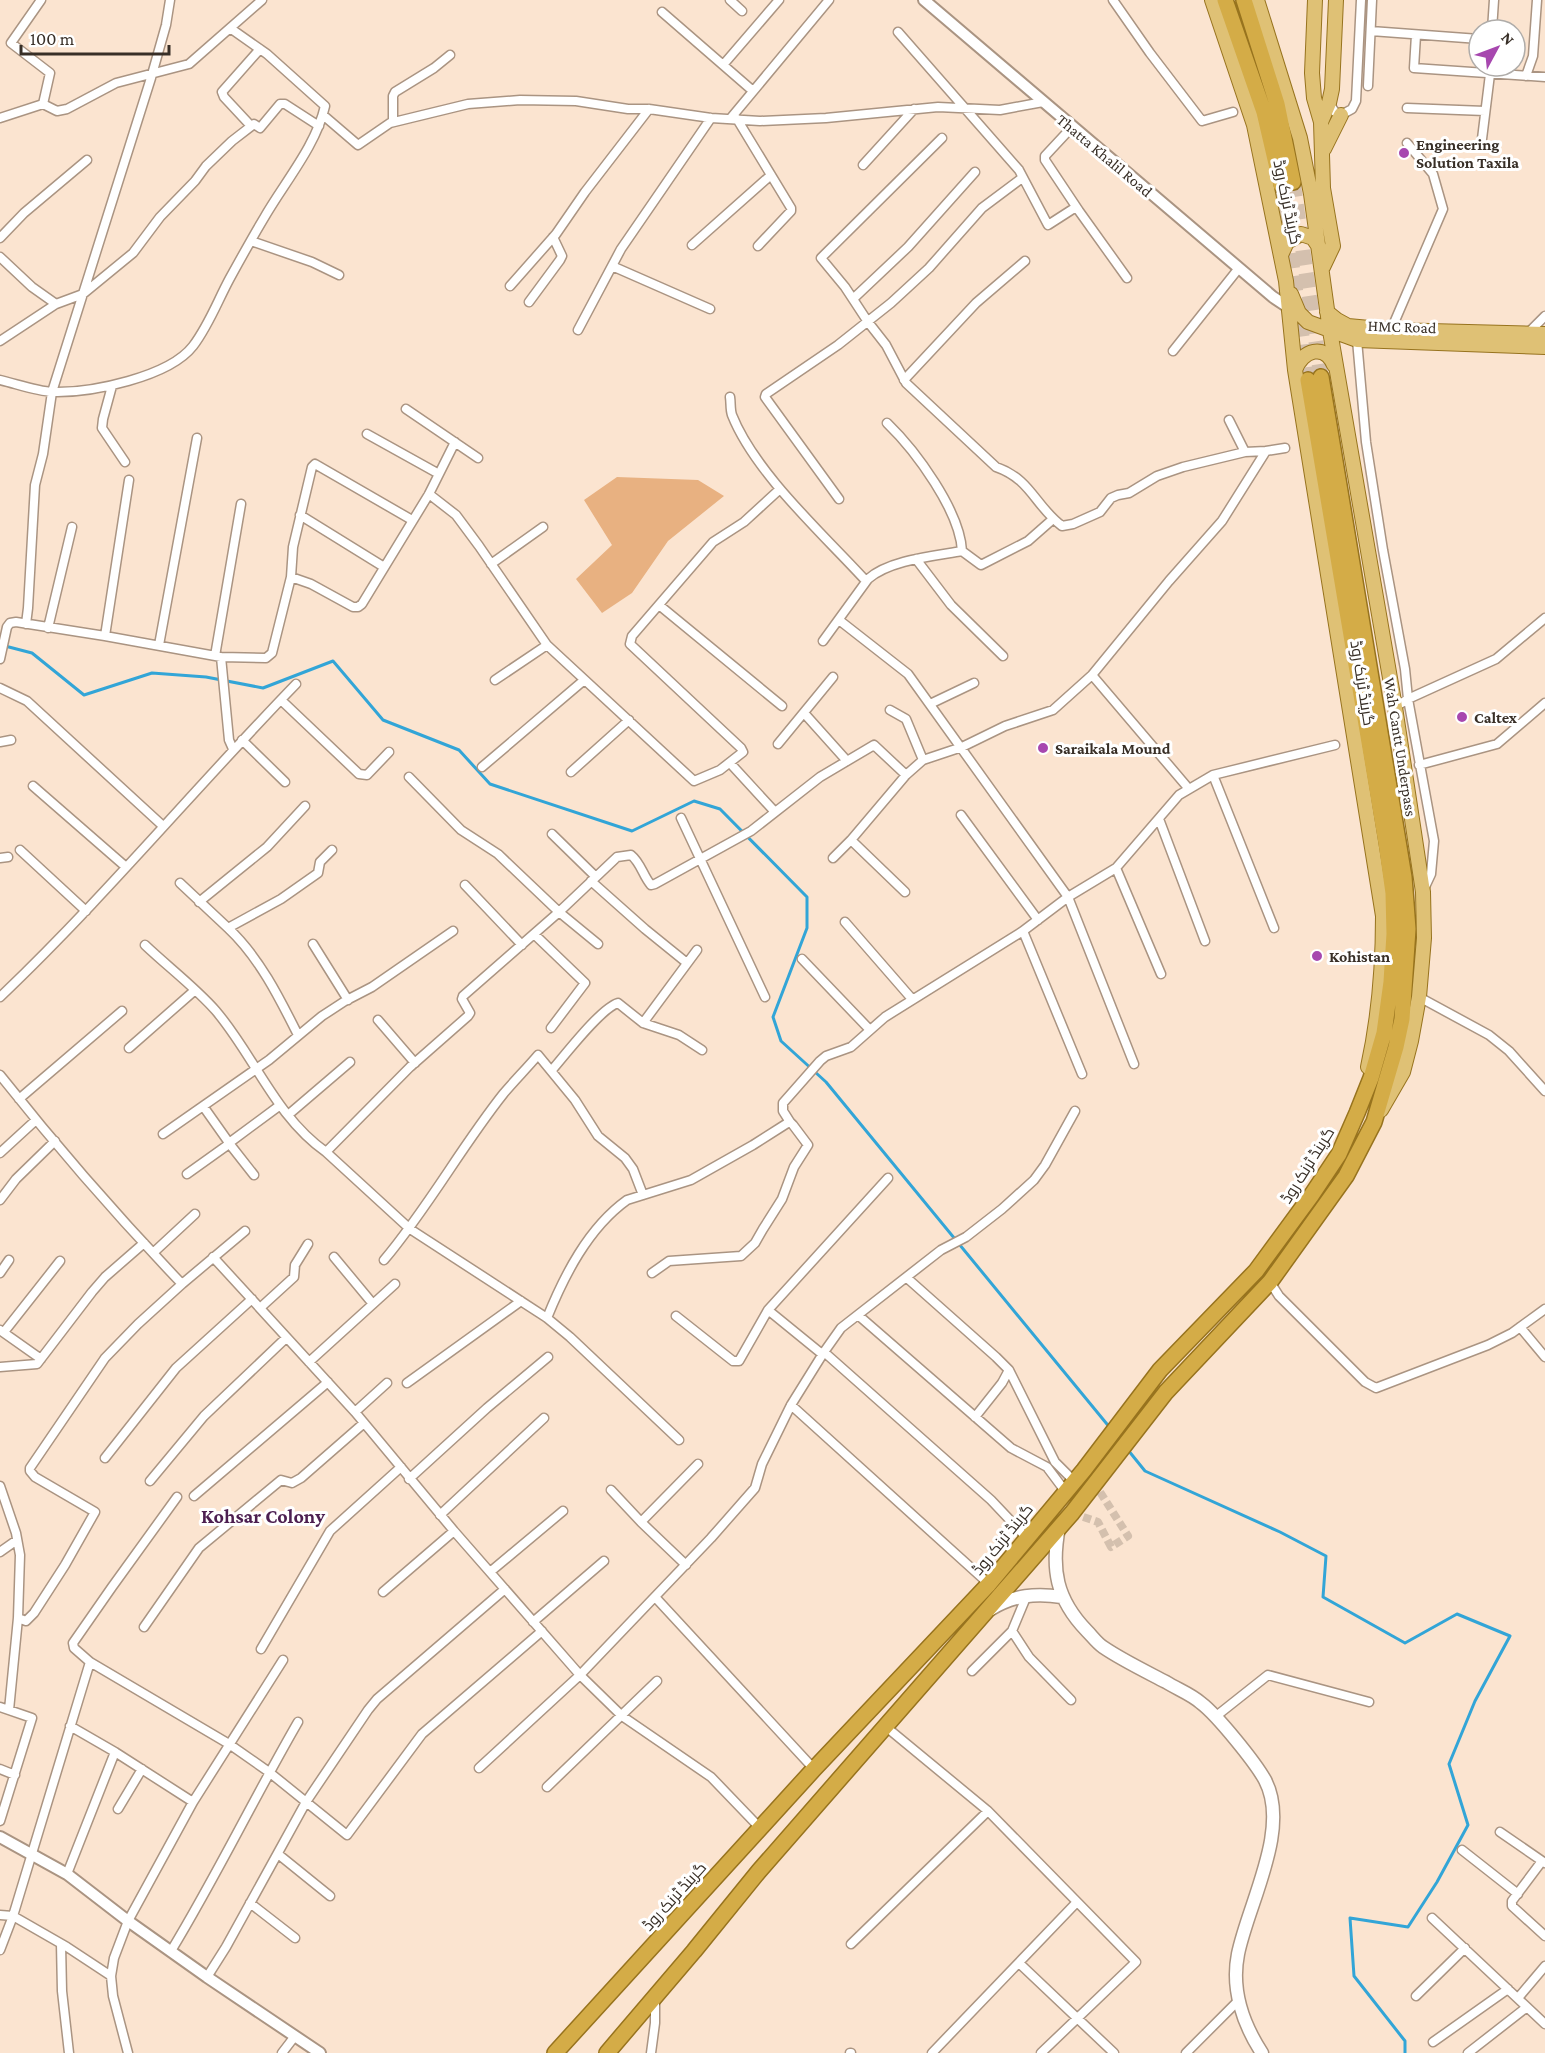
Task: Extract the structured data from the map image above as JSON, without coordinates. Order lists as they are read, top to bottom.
{
  "streets": {
    "highway": ["گرینڈ ٹرنک روڈ", "Wah Cantt Underpass"],
    "main road": ["HMC Road"],
    "street": ["Thatta Khalil Road"]
  },
  "crossings": [
    ["Thatta Khalil Road", "گرینڈ ٹرنک روڈ"],
    ["Thatta Khalil Road", "HMC Road"],
    ["گرینڈ ٹرنک روڈ", "HMC Road"],
    ["گرینڈ ٹرنک روڈ", "Wah Cantt Underpass"]
  ],
  "districts": ["Kohsar Colony"],
  "places": [
    "Engineering Solution Taxila",
    "Caltex",
    "Saraikala Mound",
    "Kohistan"
  ],
  "scale_bar": "100 m",
  "north": "top right"
}
